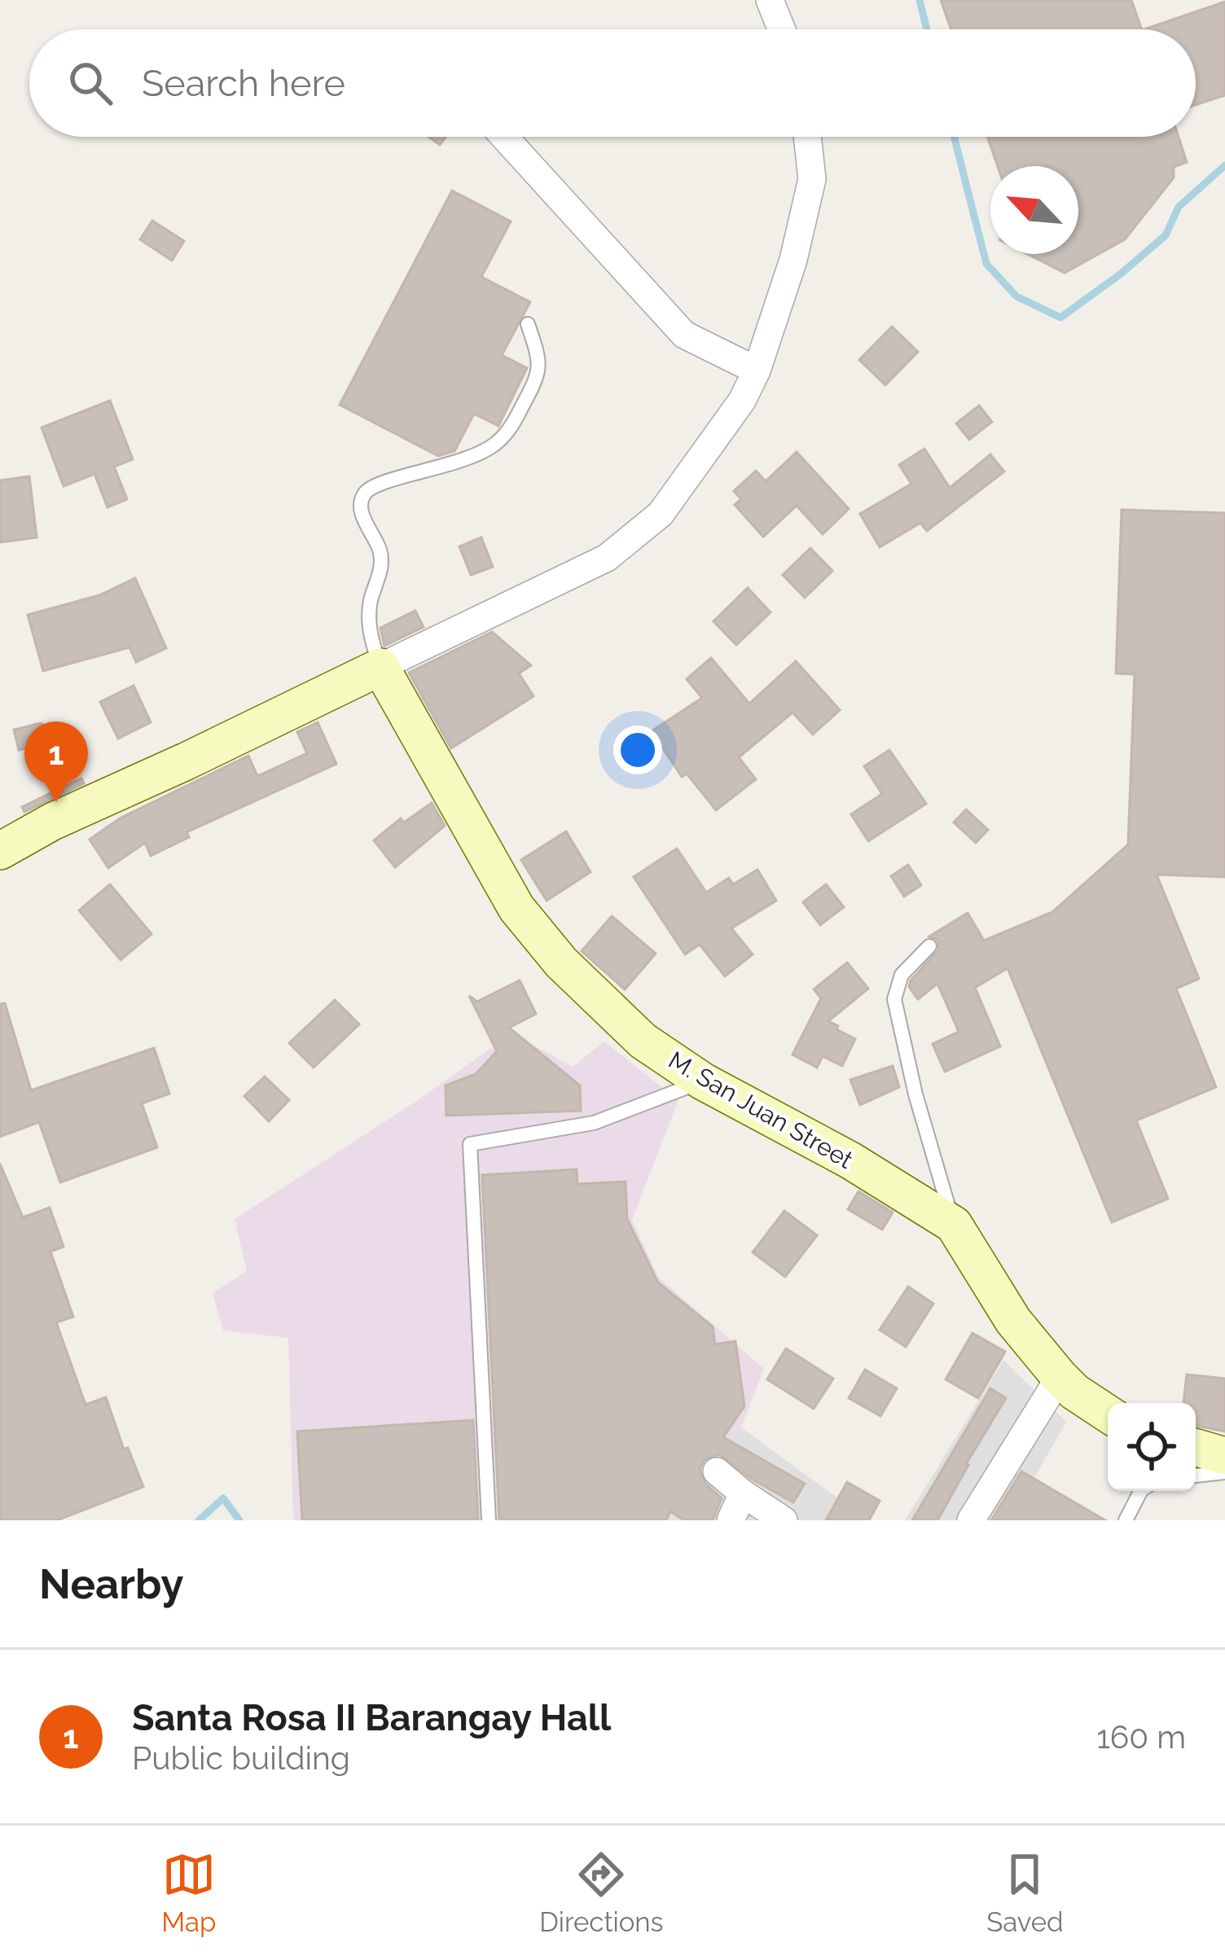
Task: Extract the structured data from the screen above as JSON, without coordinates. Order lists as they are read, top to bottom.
{
  "streets": {
    "street": ["M. San Juan Street"]
  },
  "north": "top left",
  "page": {
    "search": "Search here",
    "pins": "1",
    "heading": "Nearby",
    "list": [
      {
        "mark": "1",
        "name": "Santa Rosa II Barangay Hall",
        "note": "Public building",
        "value": "160 m"
      }
    ],
    "nav": ["Map", "Directions", "Saved"]
  }
}
